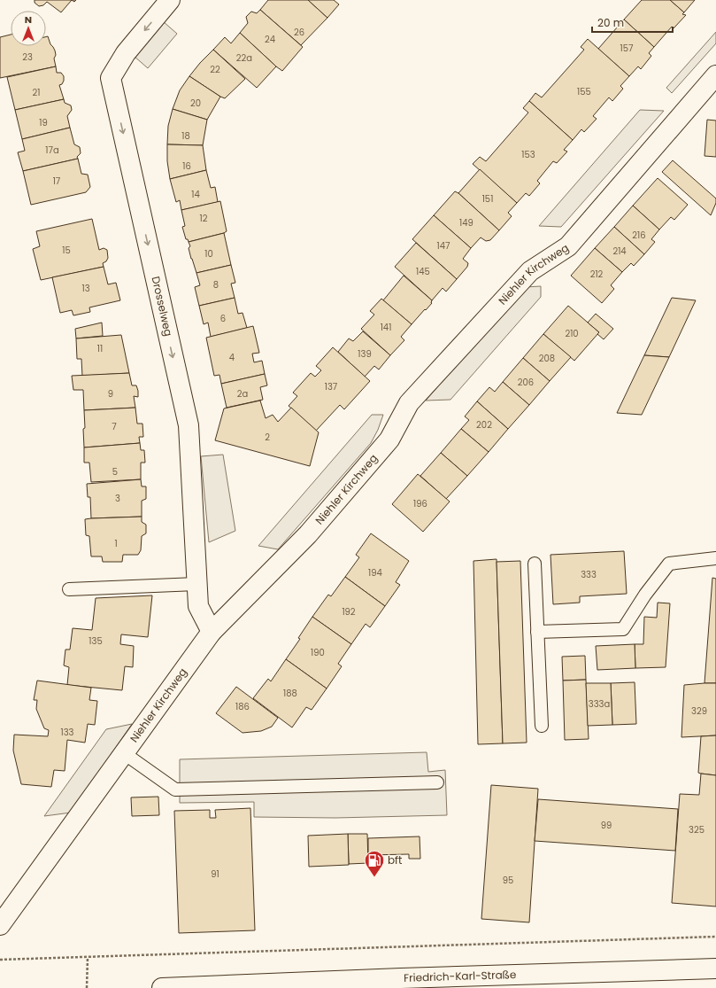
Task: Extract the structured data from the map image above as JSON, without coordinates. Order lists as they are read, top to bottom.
{
  "streets": {
    "street": ["Niehler Kirchweg", "Drosselweg", "Friedrich-Karl-Straße"]
  },
  "crossings": [
    ["Niehler Kirchweg", "Drosselweg"]
  ],
  "one_way": ["Drosselweg"],
  "places": {
    "fuel station": ["bft"]
  },
  "house_numbers": [
    "26",
    "24",
    "157",
    "23",
    "22a",
    "22",
    "155",
    "21",
    "20",
    "19",
    "18",
    "17a",
    "153",
    "16",
    "17",
    "14",
    "151",
    "12",
    "149",
    "216",
    "147",
    "15",
    "214",
    "10",
    "145",
    "212",
    "8",
    "13",
    "6",
    "141",
    "210",
    "11",
    "139",
    "4",
    "208",
    "206",
    "137",
    "9",
    "2a",
    "202",
    "7",
    "2",
    "5",
    "3",
    "196",
    "1",
    "194",
    "333",
    "192",
    "135",
    "190",
    "188",
    "333a",
    "186",
    "329",
    "133",
    "99",
    "325",
    "91",
    "95"
  ],
  "scale_bar": "20 m",
  "north": "top"
}
